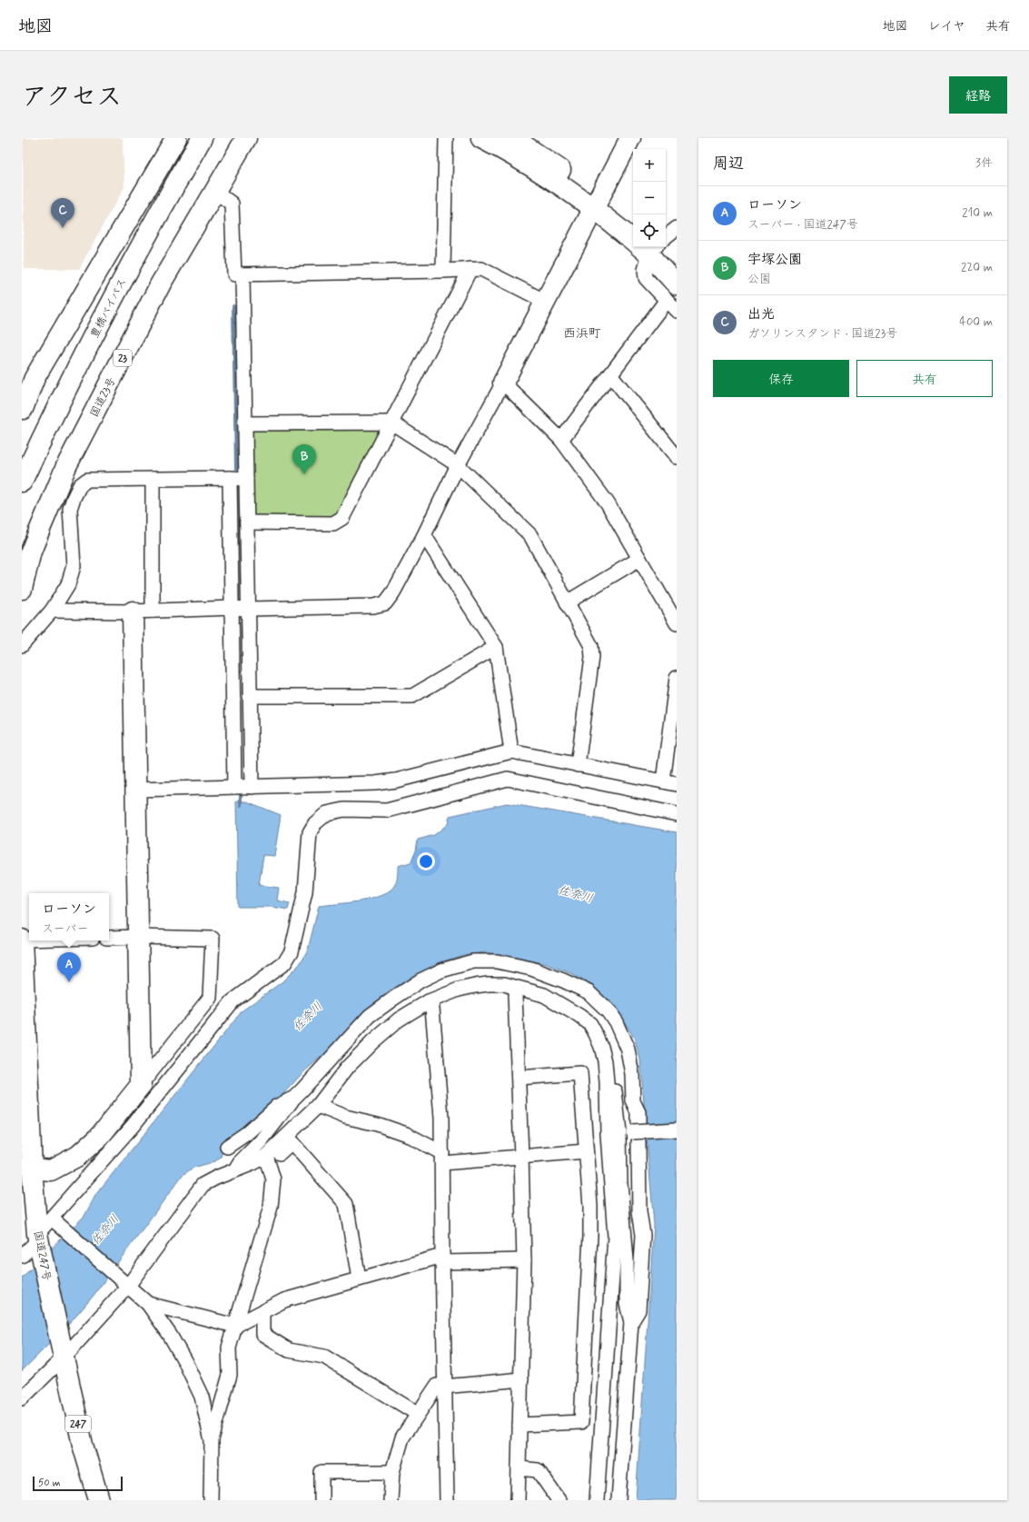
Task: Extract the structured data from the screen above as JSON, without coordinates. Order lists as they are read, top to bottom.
{
  "streets": {
    "main road": [
      "豊橋バイパス",
      "23",
      "国道23号",
      "国道247号",
      "247"
    ]
  },
  "districts": ["西浜町"],
  "water": ["佐奈川"],
  "scale_bar": "50 m",
  "page": {
    "header": "地図",
    "nav": ["地図", "レイヤ", "共有"],
    "title": "アクセス",
    "buttons": [
      "経路",
      ["保存", "共有"]
    ],
    "heading": ["周辺", "3件"],
    "map_buttons": ["+", "−"],
    "list": [
      {
        "mark": "A",
        "name": "ローソン",
        "note": "スーパー · 国道247号",
        "value": "210 m"
      },
      {
        "mark": "B",
        "name": "宇塚公園",
        "note": "公園",
        "value": "220 m"
      },
      {
        "mark": "C",
        "name": "出光",
        "note": "ガソリンスタンド · 国道23号",
        "value": "400 m"
      }
    ],
    "pins": ["C", "B", "A"],
    "popup": ["ローソン", "スーパー"],
    "scale": "50 m"
  }
}
